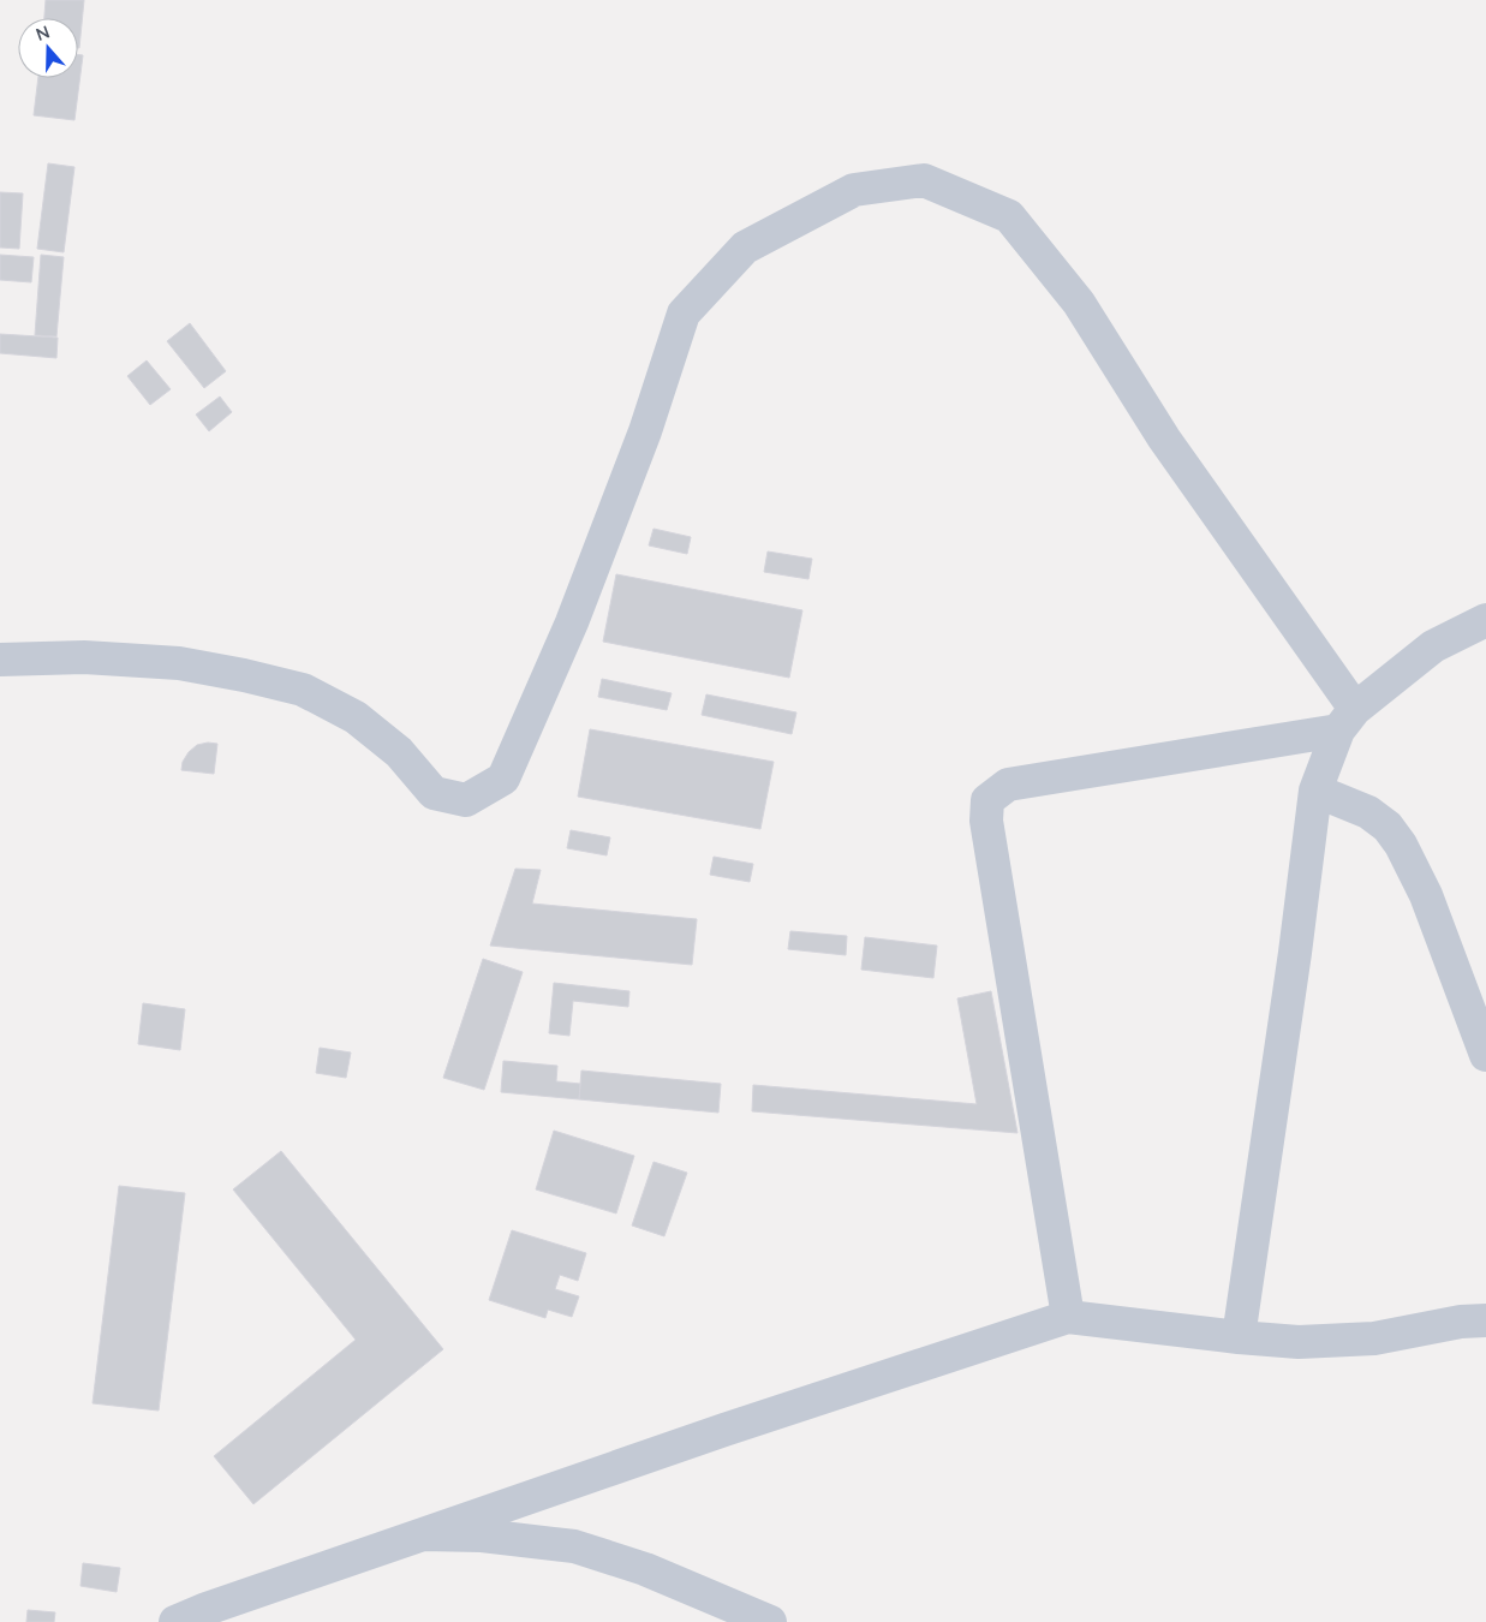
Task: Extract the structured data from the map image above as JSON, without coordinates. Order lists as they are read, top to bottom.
{
  "north": "top"
}
